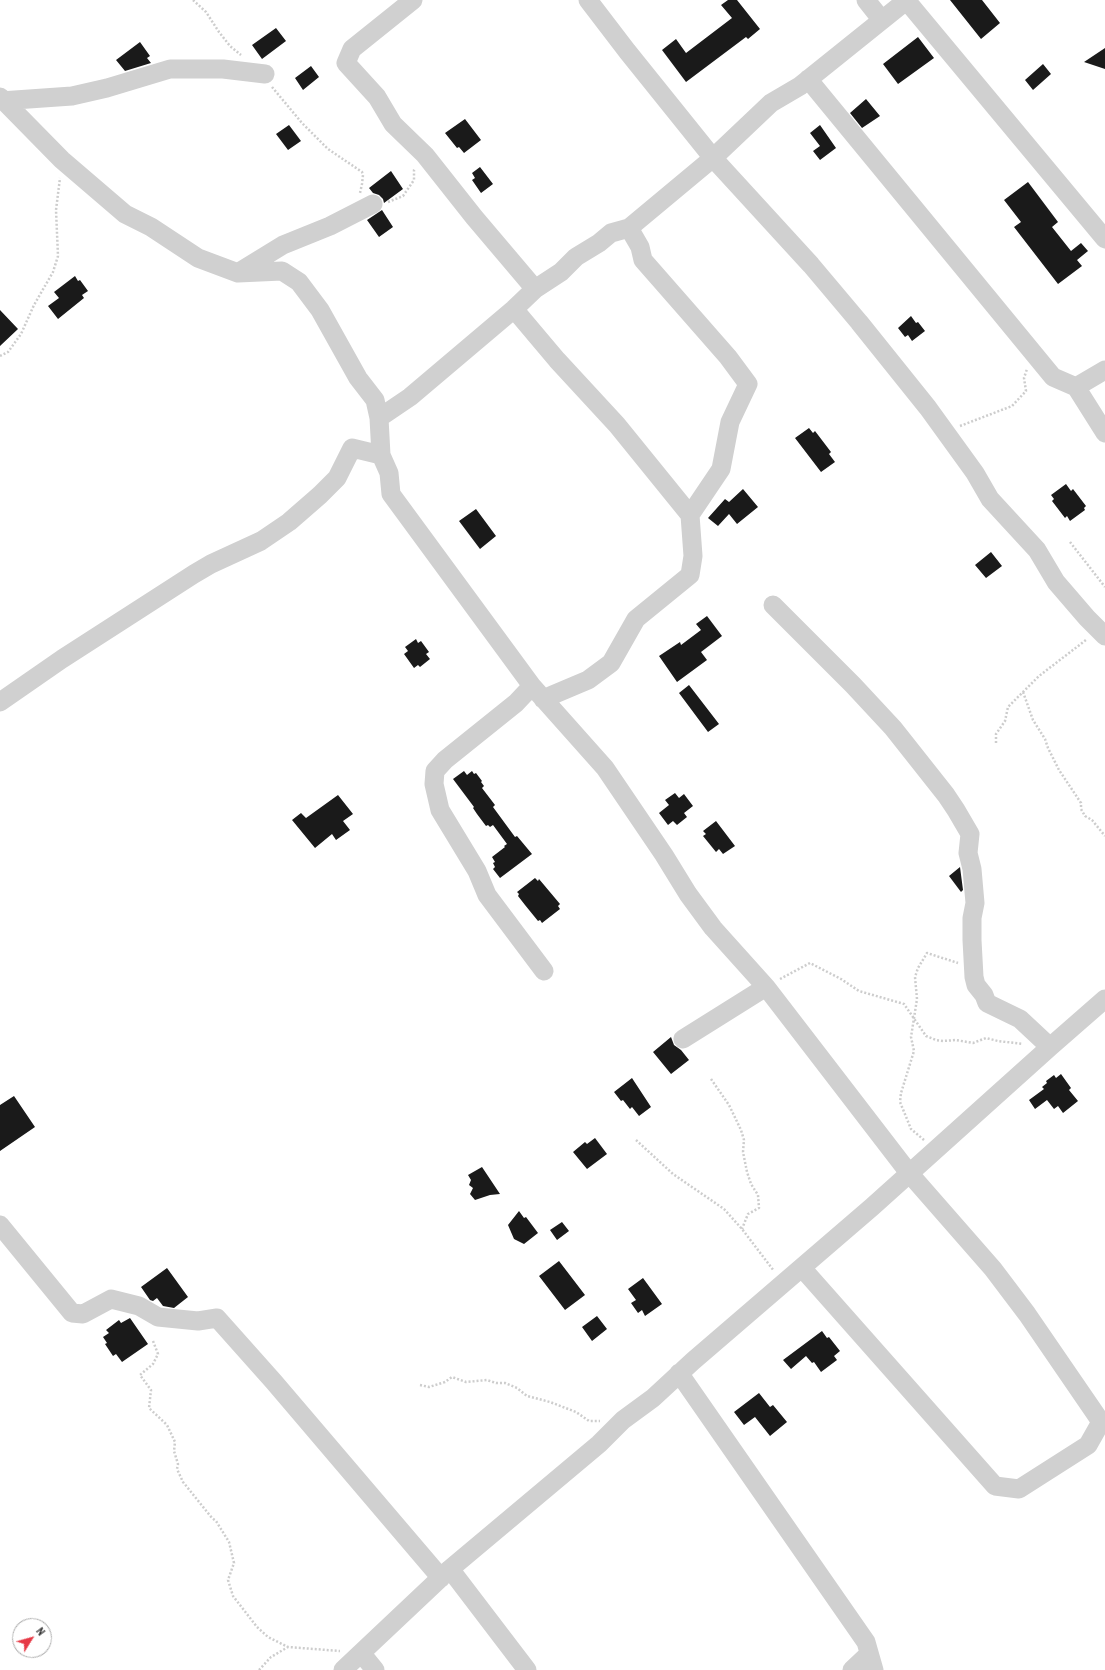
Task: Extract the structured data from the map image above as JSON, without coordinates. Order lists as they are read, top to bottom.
{
  "north": "top right"
}
